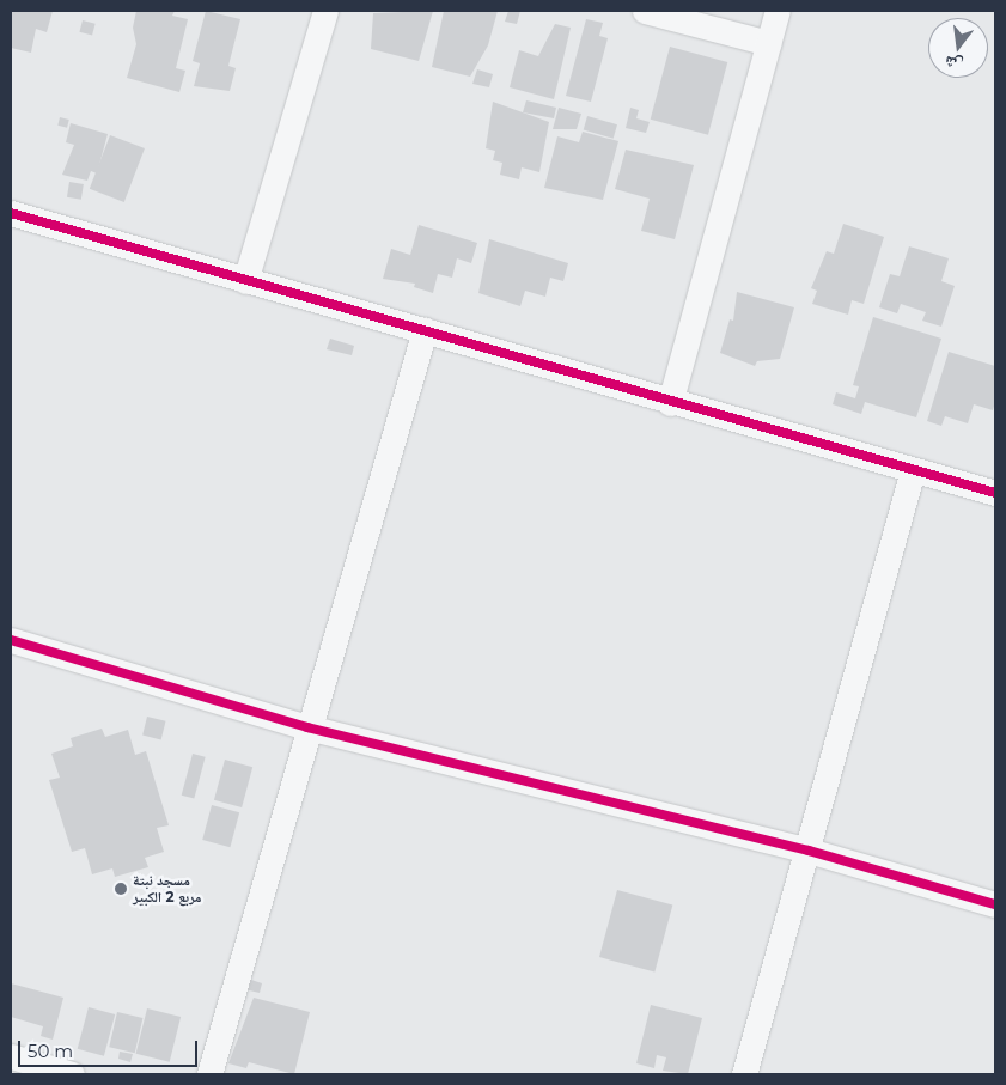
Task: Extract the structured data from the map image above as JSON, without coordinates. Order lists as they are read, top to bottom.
{
  "places": ["مسجد نبتة مربع 2 الكبير"],
  "scale_bar": "50 m",
  "north": "bottom"
}
